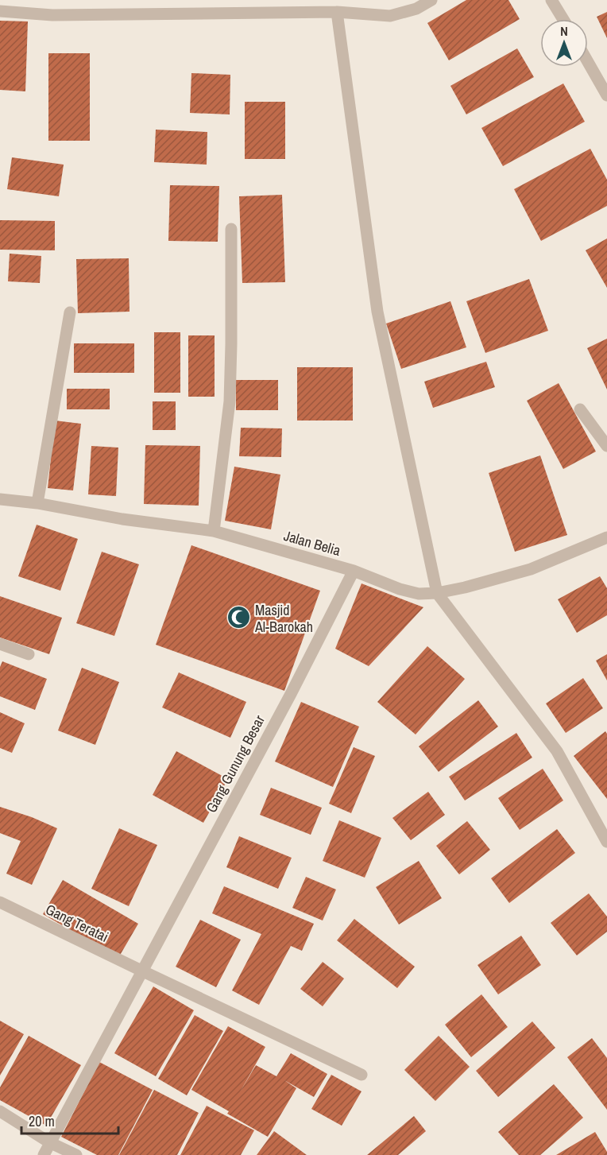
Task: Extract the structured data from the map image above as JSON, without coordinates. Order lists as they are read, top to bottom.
{
  "streets": {
    "street": ["Jalan Belia", "Gang Gunung Besar", "Gang Teratai"]
  },
  "crossings": [
    ["Jalan Belia", "Gang Gunung Besar"],
    ["Gang Gunung Besar", "Gang Teratai"]
  ],
  "places": {
    "mosque": ["Masjid Al-Barokah"]
  },
  "scale_bar": "20 m",
  "north": "top"
}
